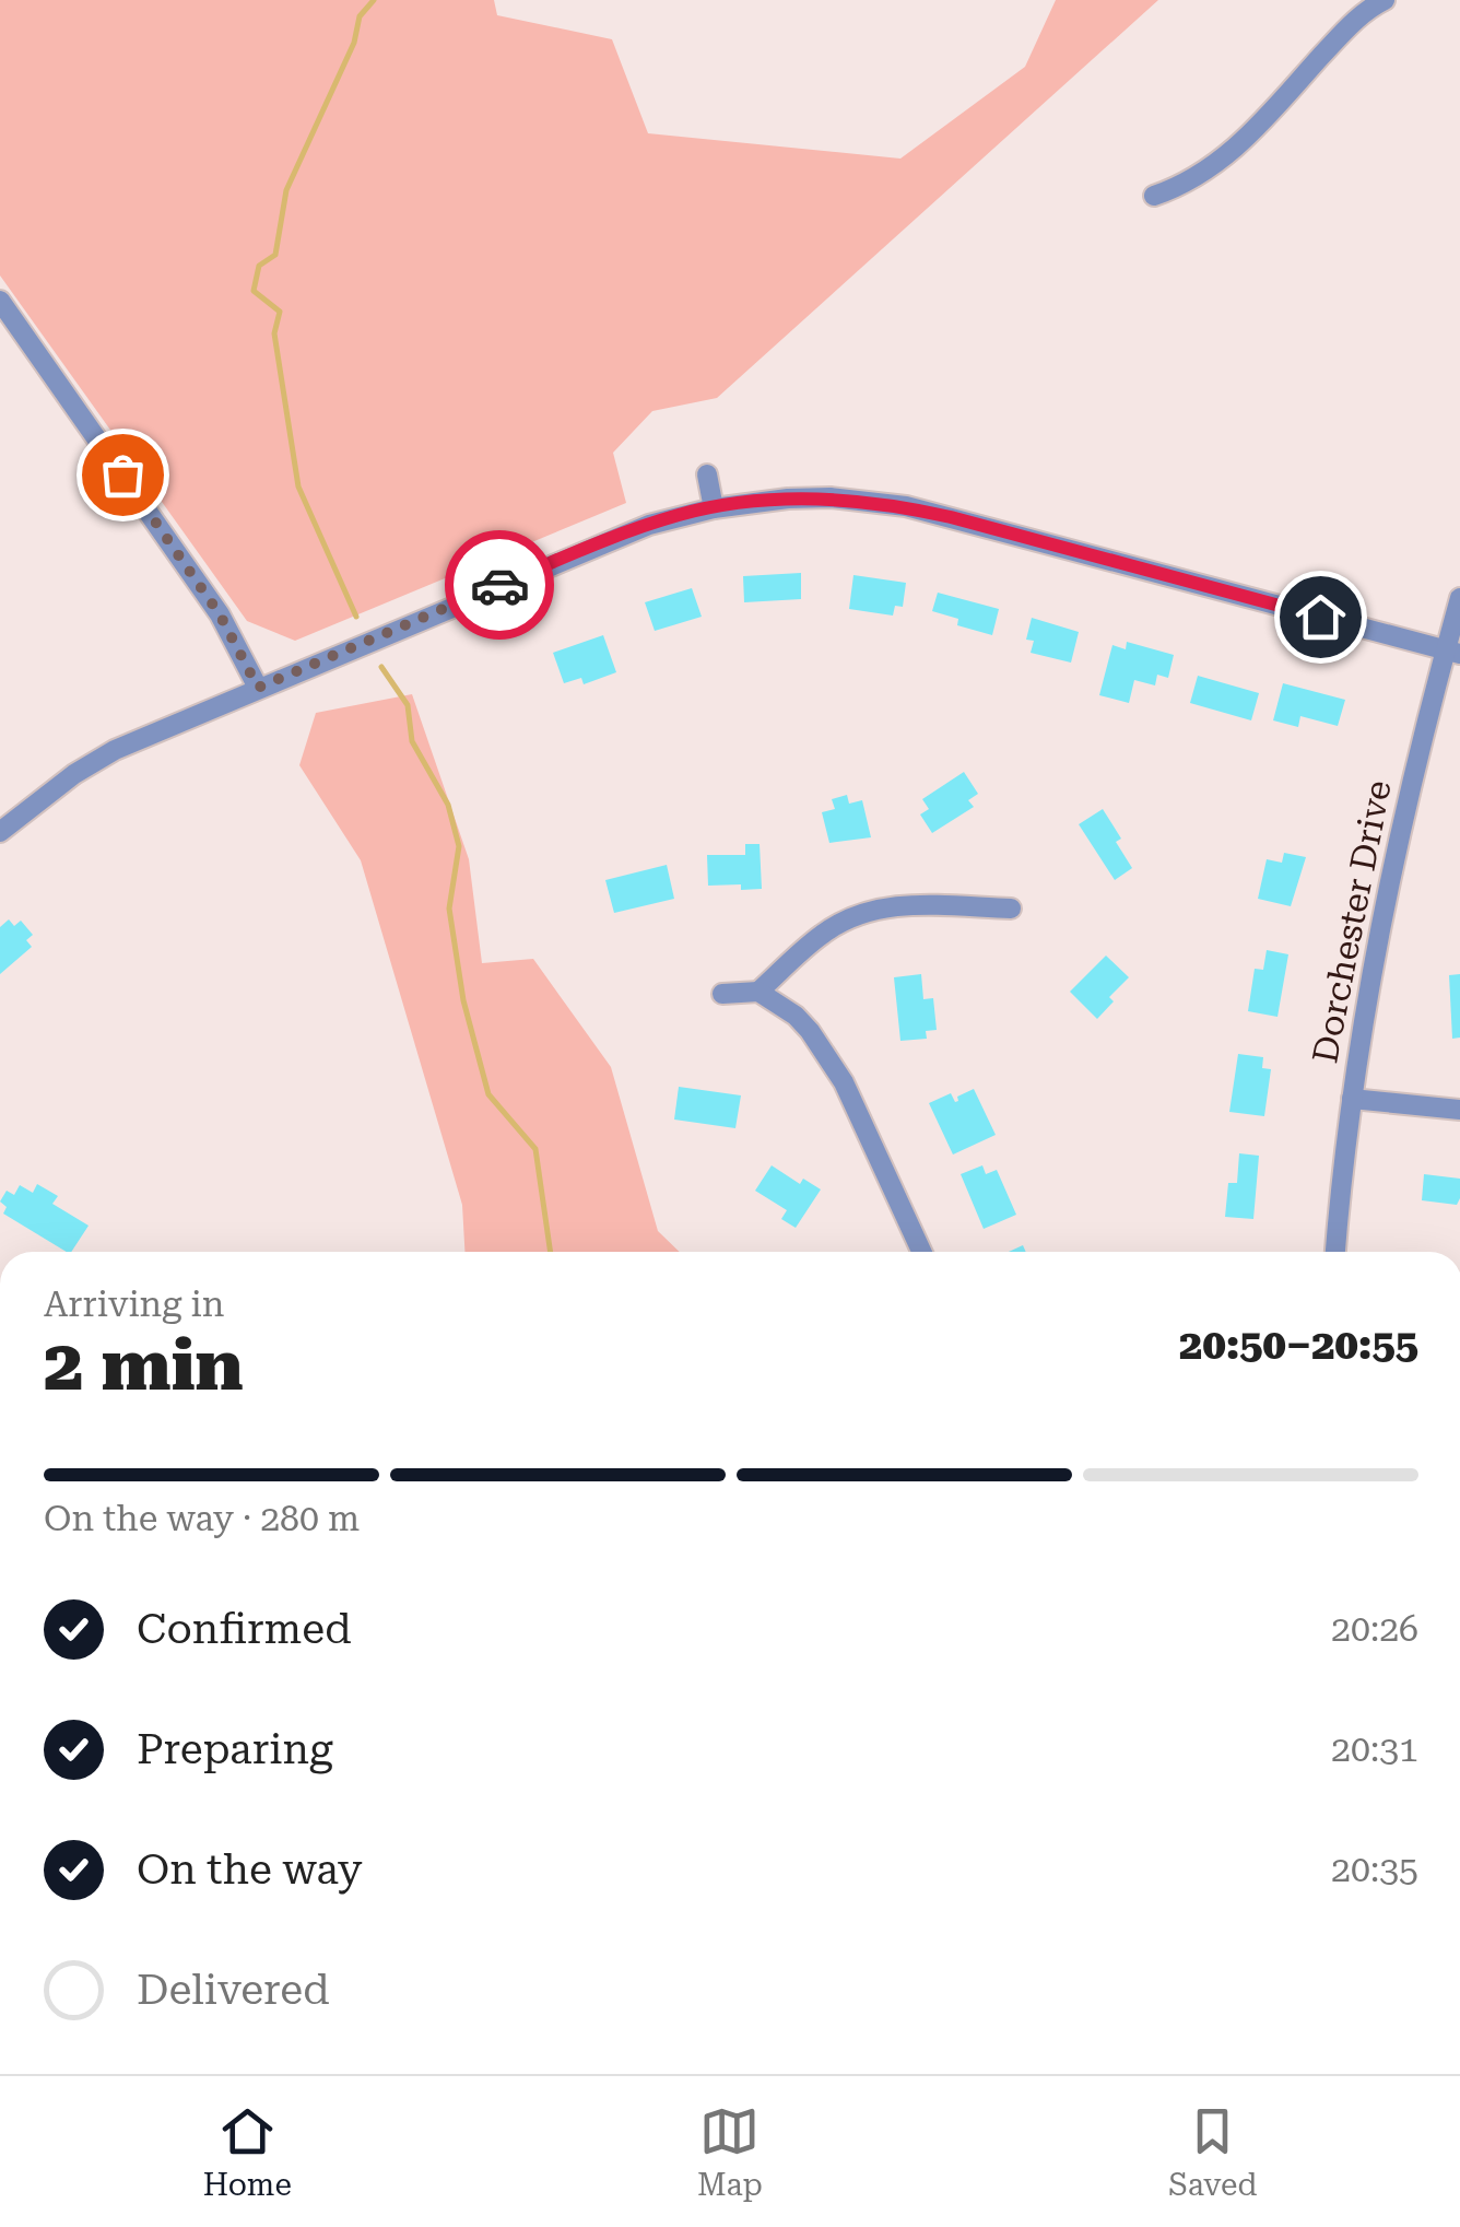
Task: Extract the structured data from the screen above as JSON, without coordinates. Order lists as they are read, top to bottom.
{
  "streets": {
    "street": ["Dorchester Drive"]
  },
  "page": {
    "heading": ["2 min", "Arriving in", "20:50–20:55"],
    "bar": "On the way · 280 m",
    "list": [
      ["Confirmed", "20:26"],
      ["Preparing", "20:31"],
      ["On the way", "20:35"],
      "Delivered"
    ],
    "tabs": ["Home", "Map", "Saved"]
  }
}
